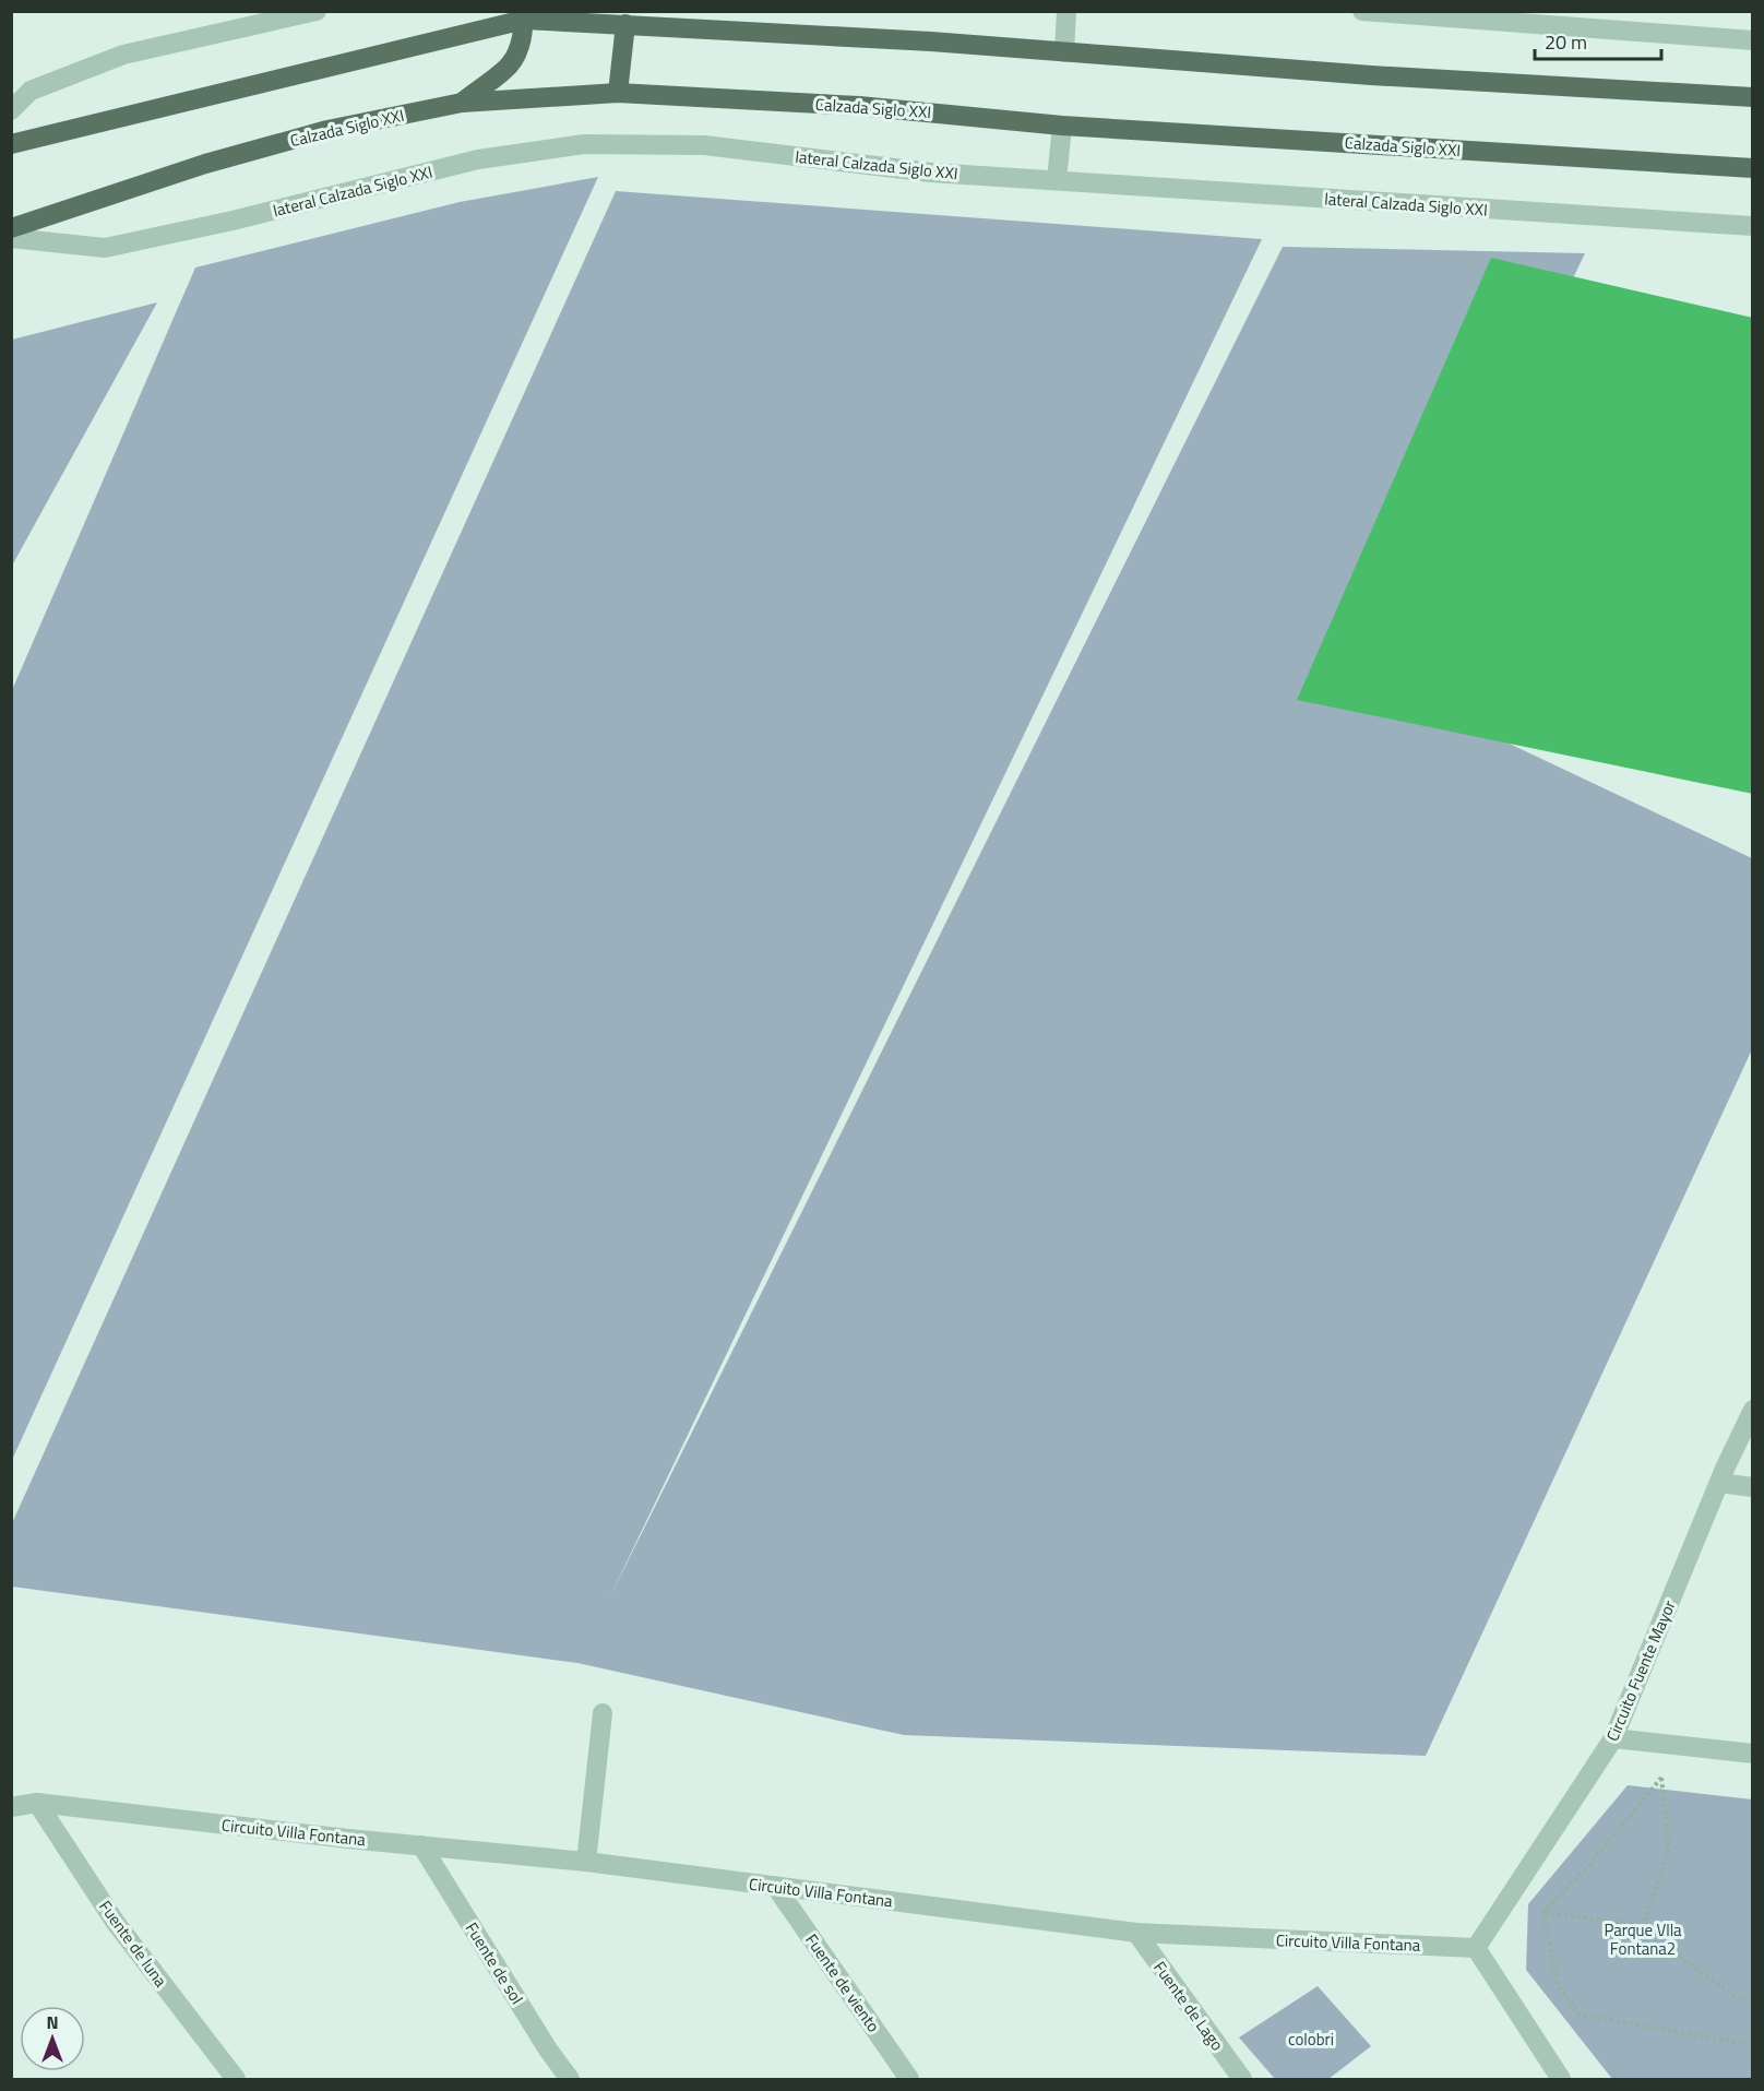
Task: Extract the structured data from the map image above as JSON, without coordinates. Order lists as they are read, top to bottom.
{
  "streets": {
    "main road": ["Calzada Siglo XXI"],
    "street": [
      "lateral Calzada Siglo XXI",
      "Circuito Fuente Mayor",
      "Circuito Villa Fontana",
      "Fuente de luna",
      "Fuente de sol",
      "Fuente de viento",
      "Fuente de Lago"
    ]
  },
  "crossings": [
    ["Circuito Fuente Mayor", "Circuito Villa Fontana"],
    ["Circuito Villa Fontana", "Fuente de luna"],
    ["Circuito Villa Fontana", "Fuente de sol"],
    ["Circuito Villa Fontana", "Fuente de viento"],
    ["Circuito Villa Fontana", "Fuente de Lago"]
  ],
  "parks": ["Parque Vlla Fontana2", "colobri"],
  "scale_bar": "20 m",
  "north": "top"
}
